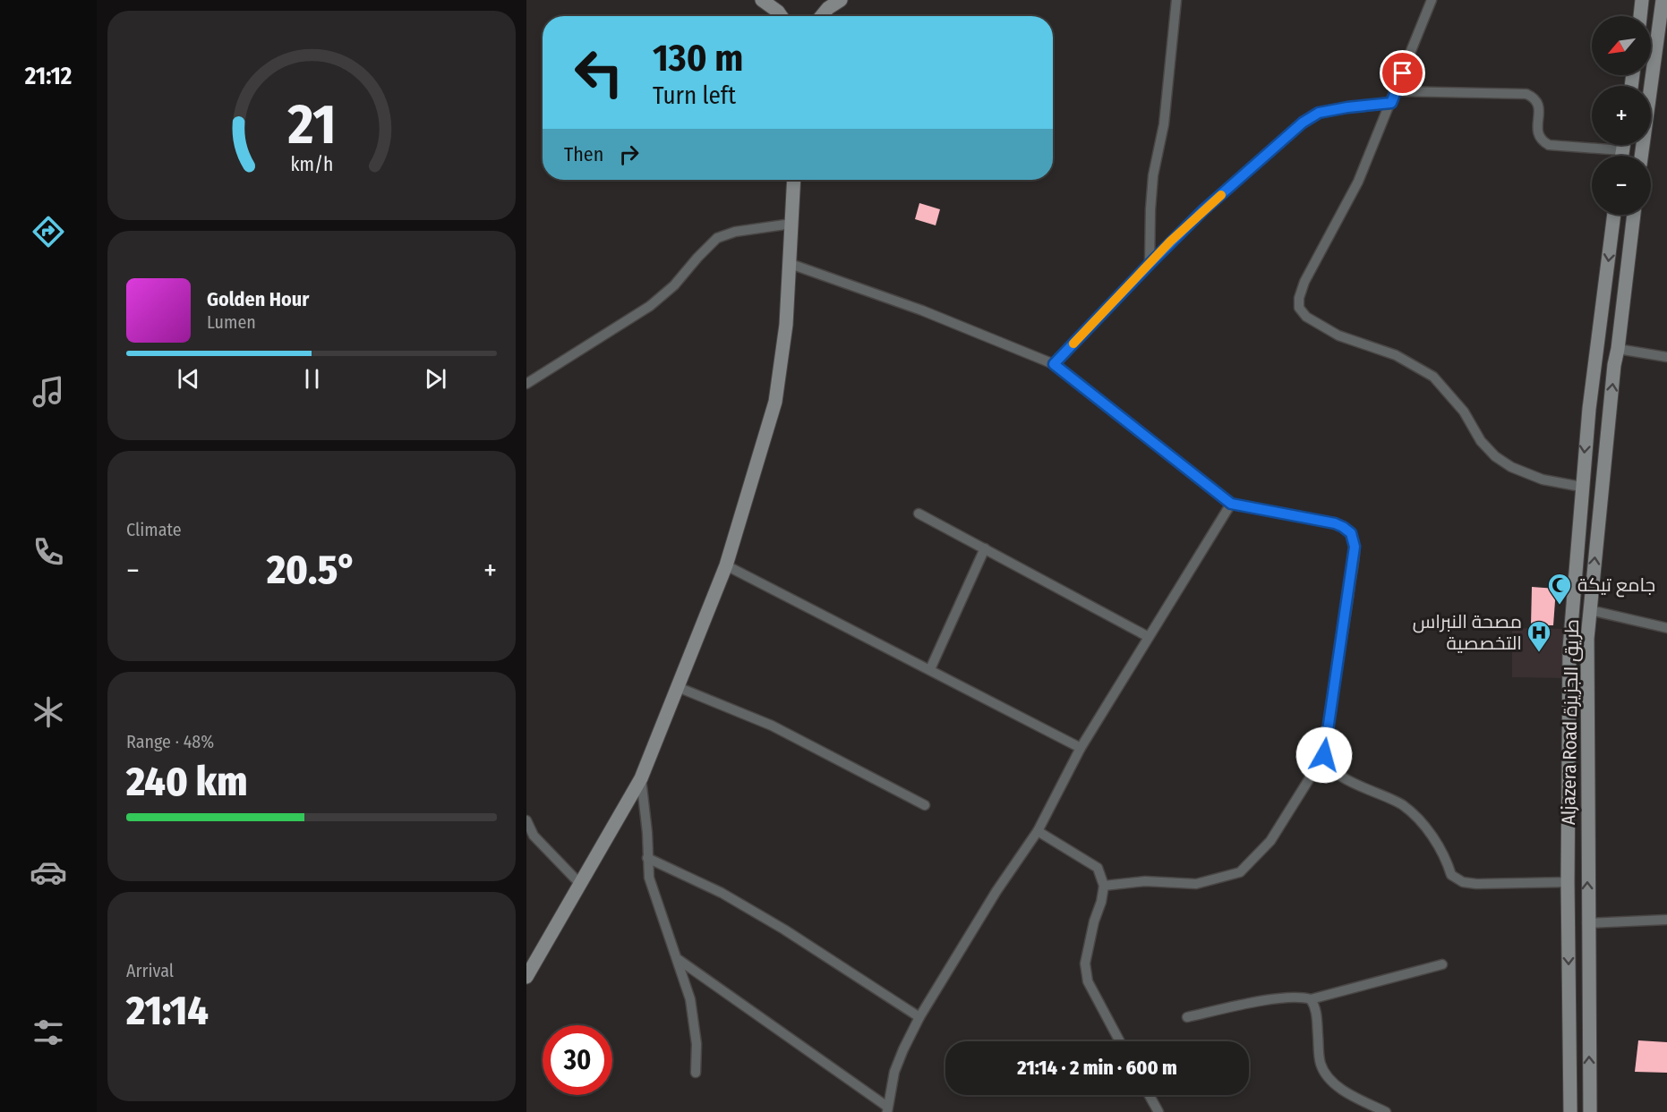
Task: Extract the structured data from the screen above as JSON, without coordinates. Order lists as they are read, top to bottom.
{
  "streets": {
    "main road": ["Aljazera Road طريق الجزيزة"]
  },
  "places": {
    "mosque": ["جامع تيكة"],
    "hospital": ["مصحة النبراس التخصصية"]
  },
  "north": "bottom left",
  "page": {
    "tabs": "21:12",
    "map_buttons": ["+", "−"],
    "turn": ["130 m", "Turn left"],
    "then": "Then",
    "song": ["Golden Hour", "Lumen"],
    "tile": [
      "Climate",
      ["Range · 48%", "240 km"],
      ["Arrival", "21:14"]
    ],
    "heat": ["−", "20.5°", "+"],
    "limit": "30",
    "trip": "21:14 · 2 min · 600 m",
    "gauge": ["21", "km/h"]
  }
}
